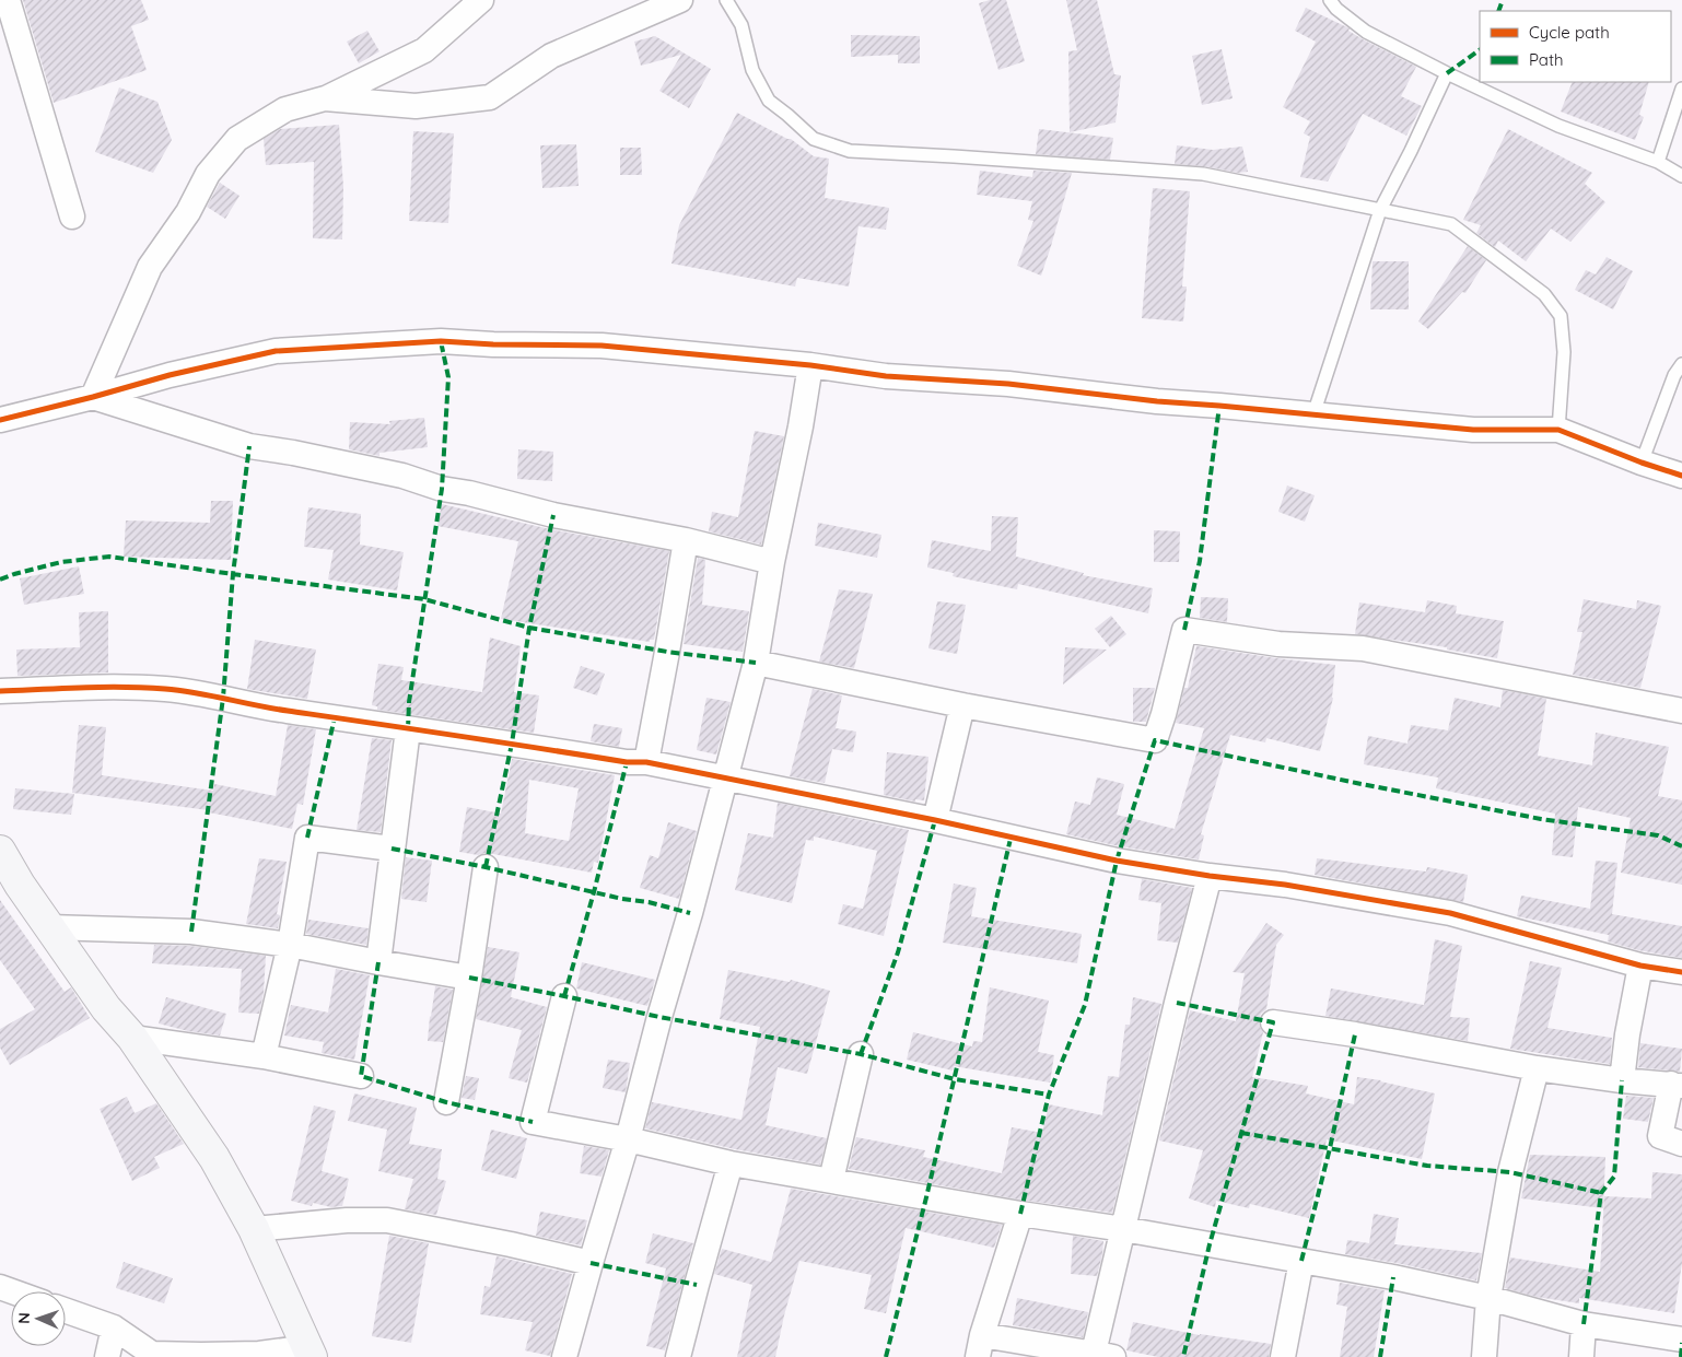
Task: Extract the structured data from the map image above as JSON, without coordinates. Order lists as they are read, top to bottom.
{
  "legend": ["Cycle path", "Path"],
  "north": "left"
}
